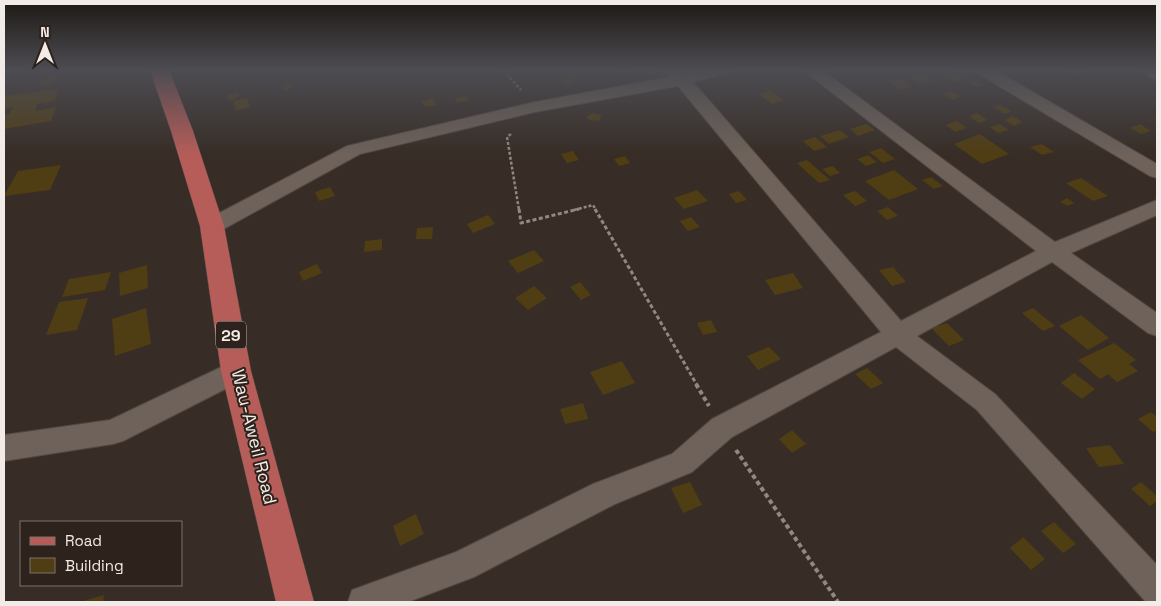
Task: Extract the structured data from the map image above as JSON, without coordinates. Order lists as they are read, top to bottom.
{
  "streets": {
    "main road": ["29", "Wau-Aweil Road"]
  },
  "legend": ["Road", "Building"],
  "north": "top"
}
